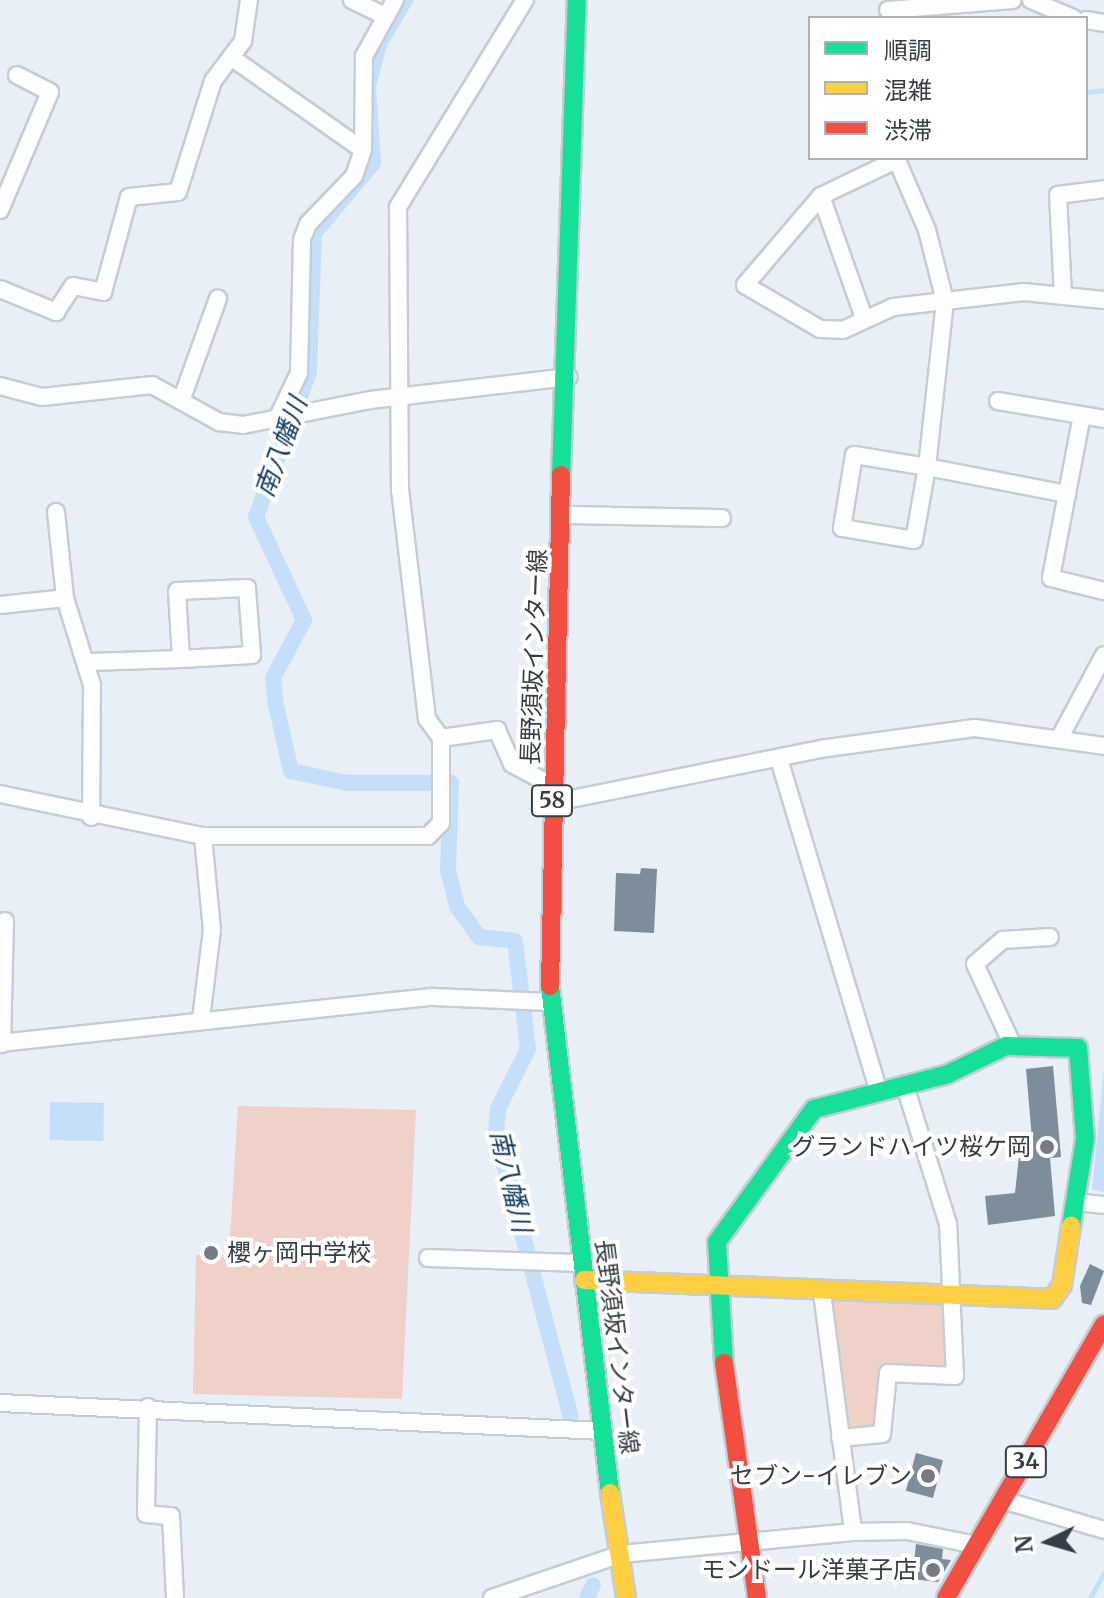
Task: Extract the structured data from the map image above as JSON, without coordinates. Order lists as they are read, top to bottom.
{
  "streets": {
    "main road": ["長野須坂インター線", "58", "34"]
  },
  "water": ["南八幡川"],
  "places": [
    "グランドハイツ桜ケ岡",
    "櫻ヶ岡中学校",
    "セブン-イレブン",
    "モンドール洋菓子店"
  ],
  "legend": ["順調", "混雑", "渋滞"],
  "north": "left"
}
